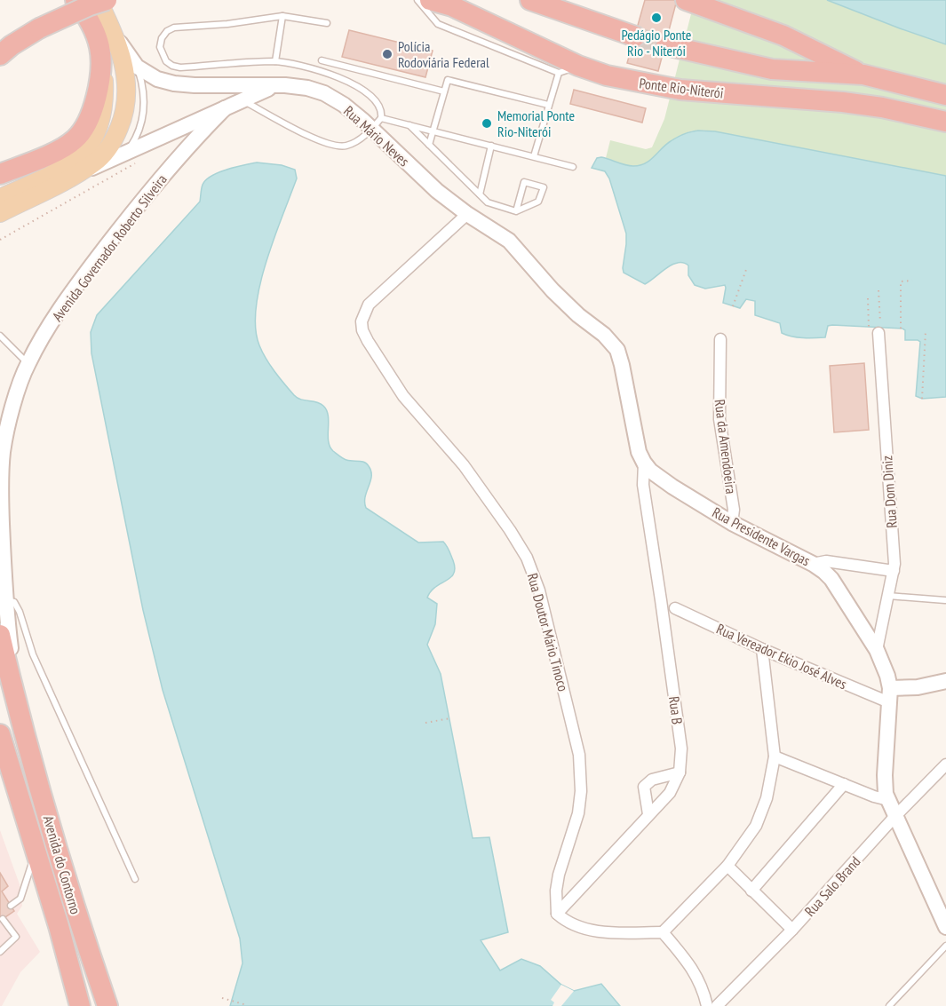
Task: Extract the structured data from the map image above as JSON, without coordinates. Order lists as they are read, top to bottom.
{
  "streets": {
    "highway": ["Ponte Rio-Niterói", "Avenida do Contorno"],
    "street": [
      "Rua Mário Neves",
      "Avenida Governador Roberto Silveira",
      "Rua da Amendoeira",
      "Rua Dom Diniz",
      "Rua Presidente Vargas",
      "Rua Doutor Mário Tinoco",
      "Rua Vereador Ekio José Alves",
      "Rua B",
      "Rua Salo Brand"
    ]
  },
  "crossings": [
    ["Rua Mário Neves", "Avenida Governador Roberto Silveira"],
    ["Rua Mário Neves", "Rua Presidente Vargas"],
    ["Rua Mário Neves", "Rua Doutor Mário Tinoco"],
    ["Avenida Governador Roberto Silveira", "Avenida do Contorno"],
    ["Rua da Amendoeira", "Rua Presidente Vargas"],
    ["Rua Dom Diniz", "Rua Presidente Vargas"],
    ["Rua Presidente Vargas", "Rua Doutor Mário Tinoco"],
    ["Rua Presidente Vargas", "Rua Vereador Ekio José Alves"],
    ["Rua Presidente Vargas", "Rua B"],
    ["Rua Presidente Vargas", "Rua Salo Brand"],
    ["Rua Doutor Mário Tinoco", "Rua B"]
  ],
  "places": ["Pedágio Ponte Rio - Niterói", "Polícia Rodoviária Federal", "Memorial Ponte Rio-Niterói"]
}
